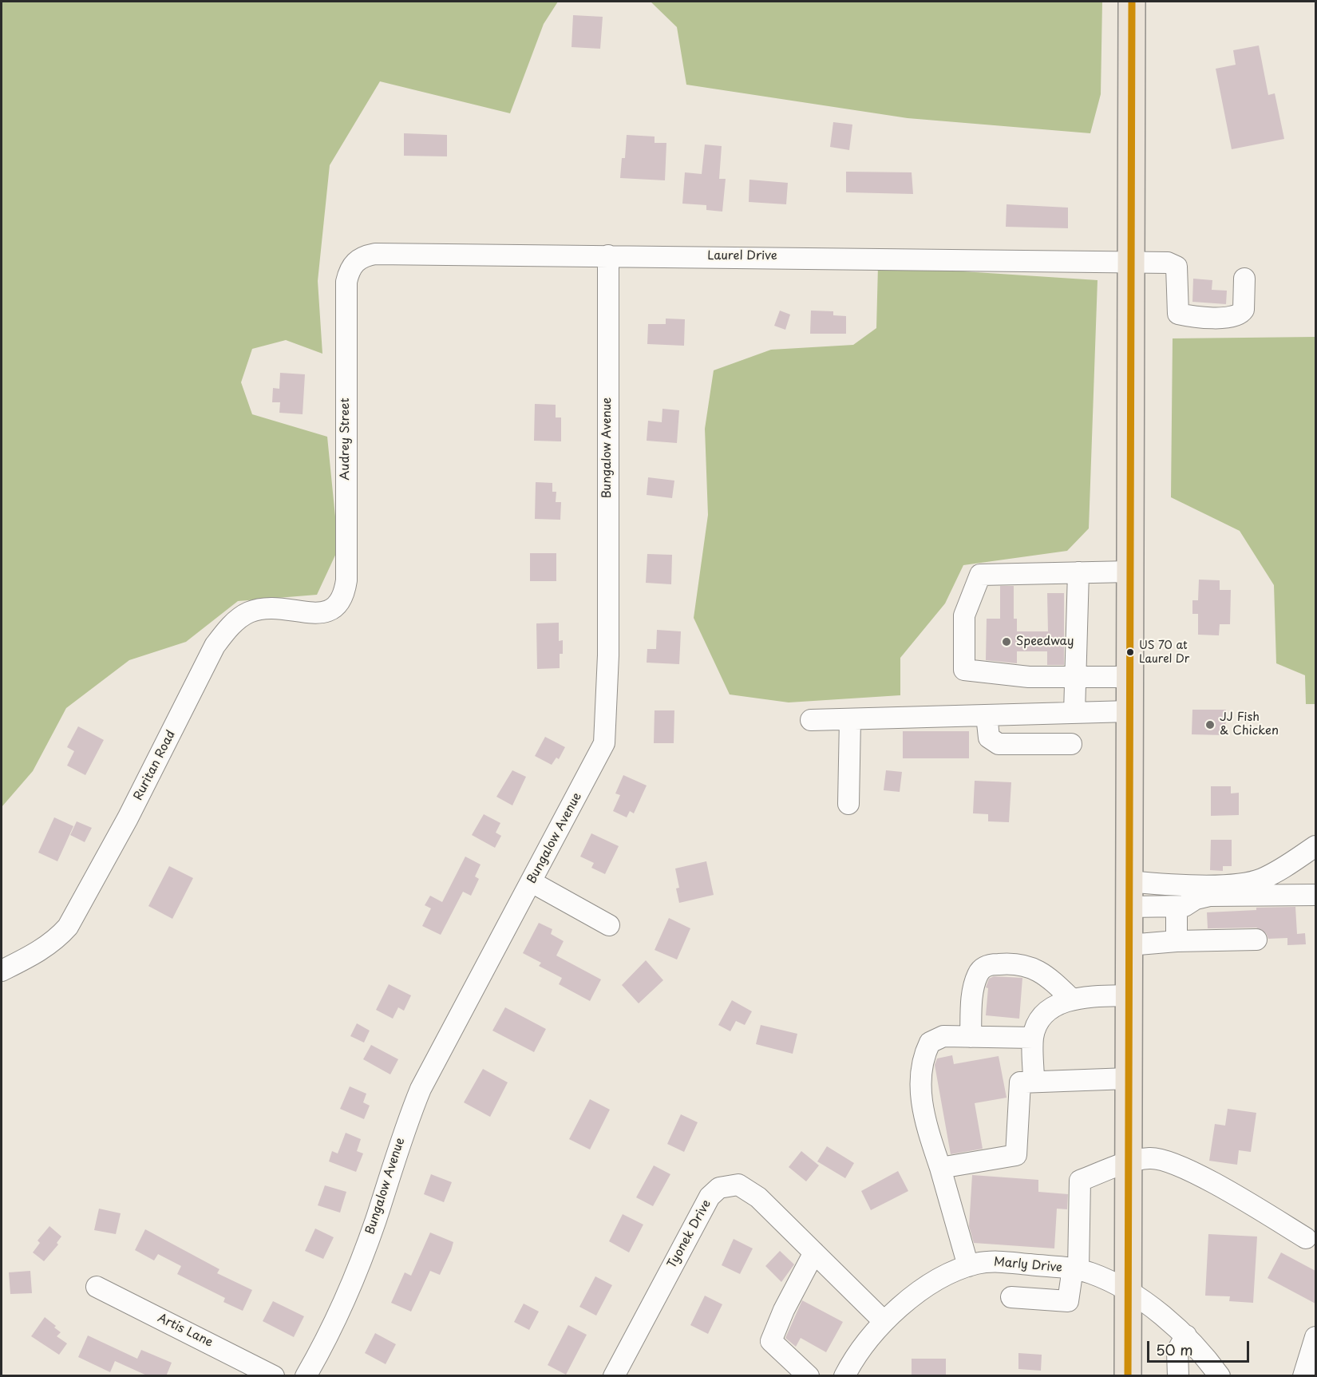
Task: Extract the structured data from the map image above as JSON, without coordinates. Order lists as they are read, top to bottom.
{
  "streets": {
    "street": [
      "Laurel Drive",
      "Audrey Street",
      "Bungalow Avenue",
      "Ruritan Road",
      "Tyonek Drive",
      "Marly Drive",
      "Artis Lane"
    ]
  },
  "crossings": [
    ["Laurel Drive", "Audrey Street"],
    ["Laurel Drive", "Bungalow Avenue"],
    ["Audrey Street", "Ruritan Road"],
    ["Tyonek Drive", "Marly Drive"]
  ],
  "places": ["Speedway", "US 70 at Laurel Dr", "JJ Fish & Chicken"],
  "scale_bar": "50 m"
}
